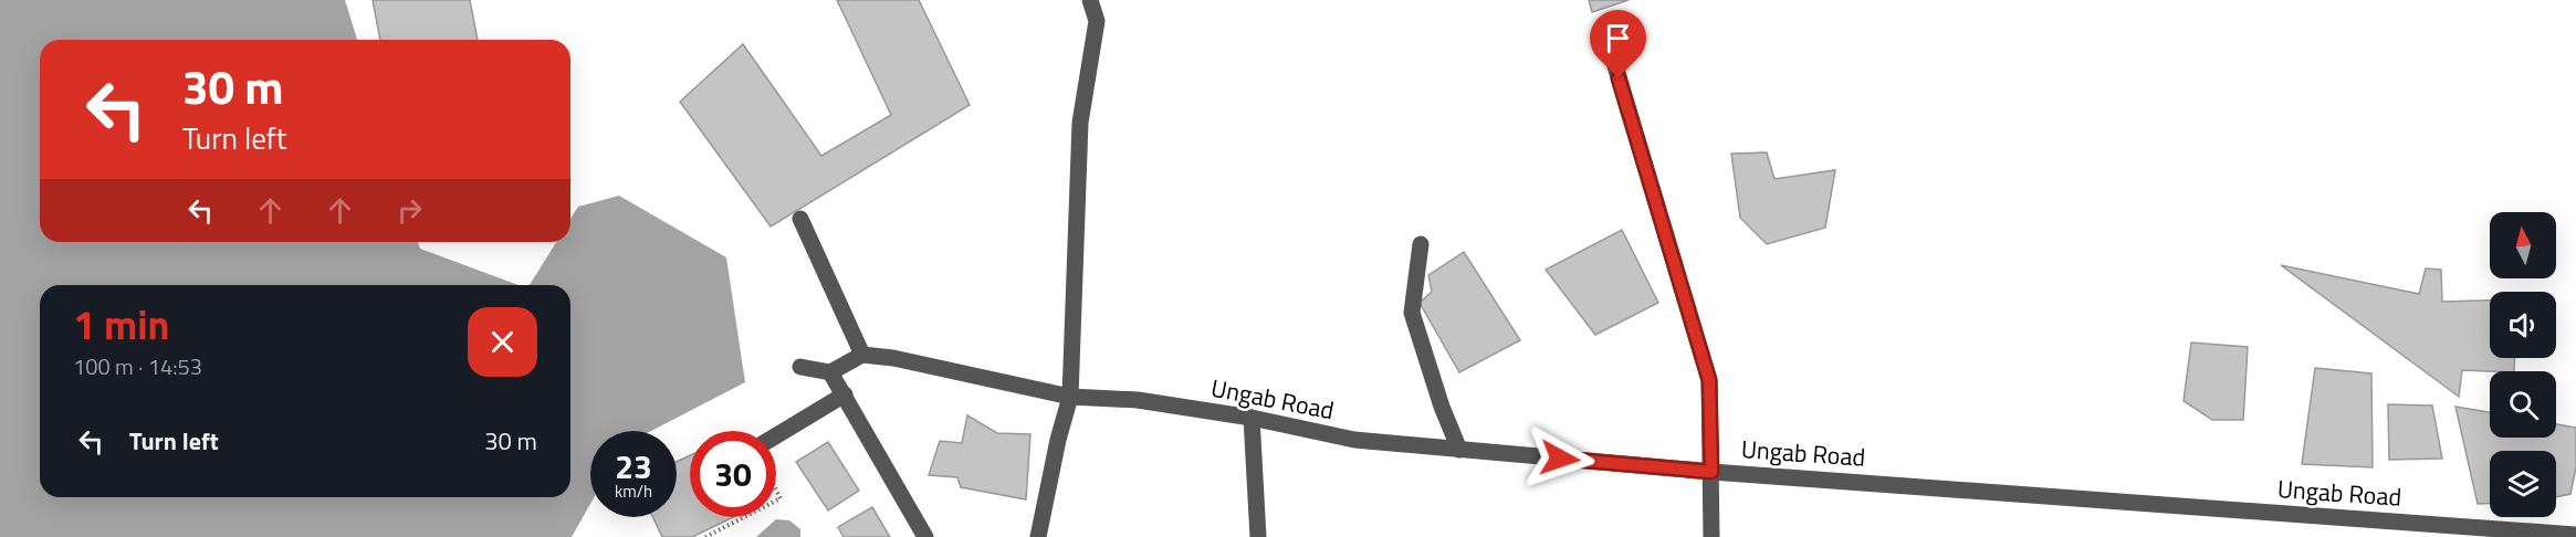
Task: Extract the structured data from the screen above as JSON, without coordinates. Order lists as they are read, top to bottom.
{
  "streets": {
    "street": ["Ungab Road"]
  },
  "north": "top",
  "page": {
    "turn": ["30 m", "Turn left"],
    "heading": ["1 min", "100 m · 14:53"],
    "list": [
      {
        "name": "Turn left",
        "value": "30 m"
      }
    ],
    "speed": "23 km/h",
    "limit": "30"
  }
}
